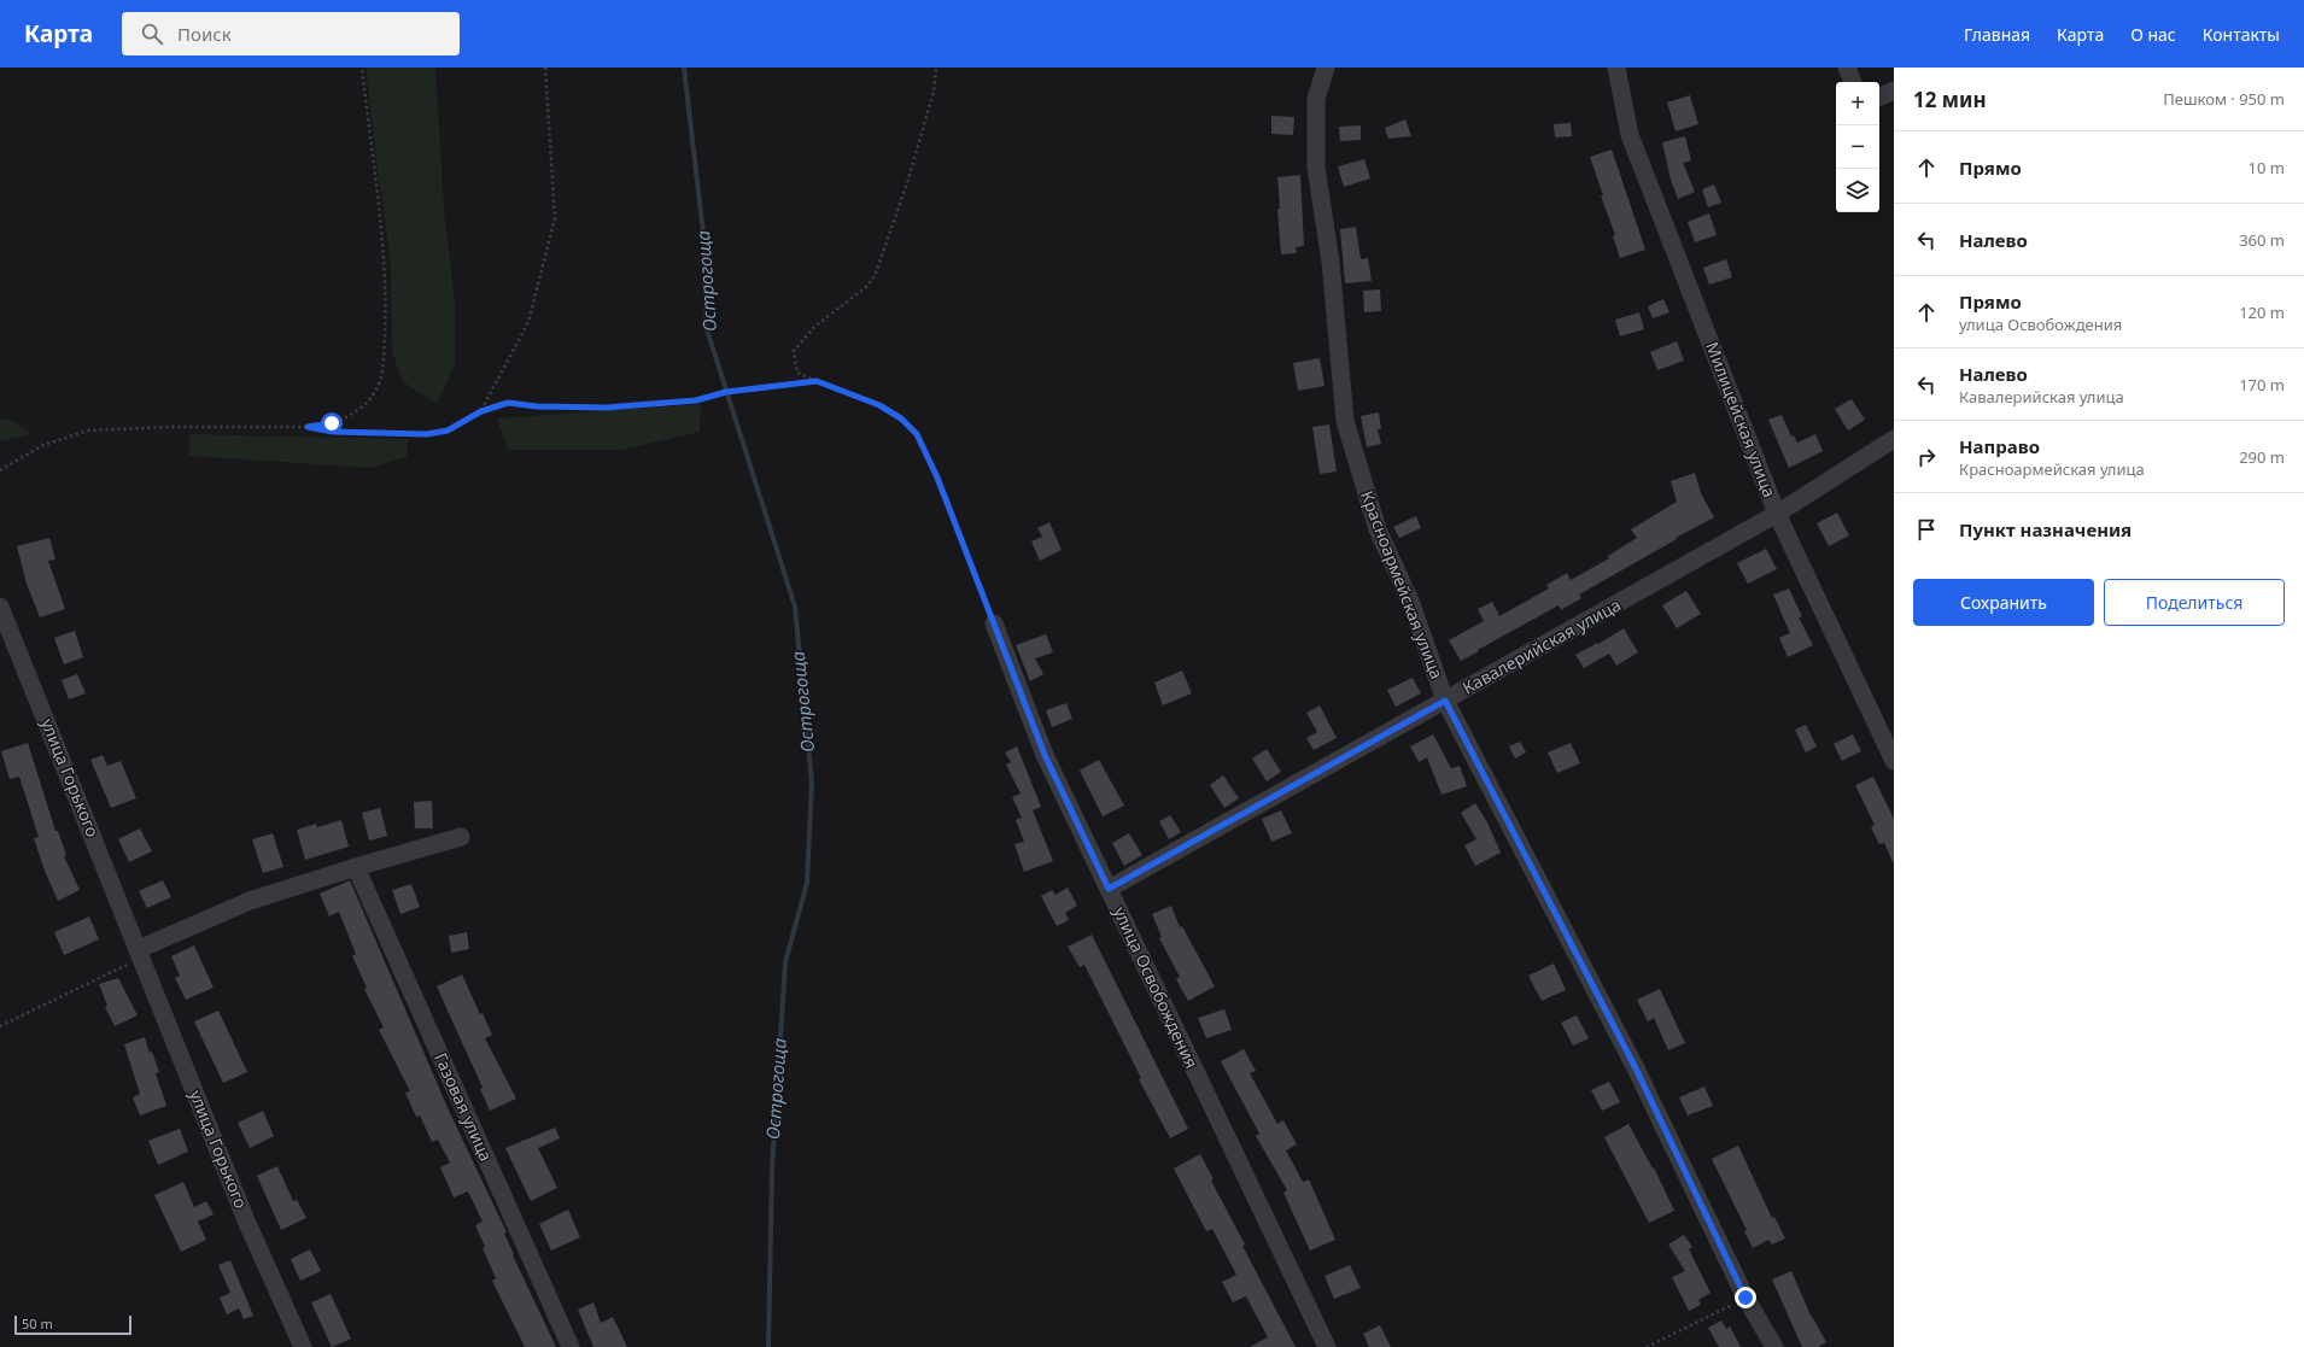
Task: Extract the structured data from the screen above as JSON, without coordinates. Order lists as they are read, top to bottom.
{
  "streets": {
    "street": [
      "Милицейская улица",
      "Красноармейская улица",
      "Кавалерийская улица",
      "улица Горького",
      "улица Освобождения",
      "Газовая улица"
    ]
  },
  "crossings": [
    ["Милицейская улица", "Кавалерийская улица"],
    ["Красноармейская улица", "Кавалерийская улица"],
    ["Кавалерийская улица", "улица Освобождения"]
  ],
  "water": ["Острогоща"],
  "scale_bar": "50 m",
  "page": {
    "header": "Карта",
    "search": "Поиск",
    "nav": [
      "Главная",
      "Карта",
      "О нас",
      "Контакты"
    ],
    "heading": ["12 мин", "Пешком · 950 m"],
    "map_buttons": ["+", "−"],
    "list": [
      ["Прямо", "10 m"],
      ["Налево", "360 m"],
      ["Прямо", "улица Освобождения", "120 m"],
      ["Налево", "Кавалерийская улица", "170 m"],
      ["Направо", "Красноармейская улица", "290 m"],
      "Пункт назначения"
    ],
    "buttons": ["Сохранить", "Поделиться"],
    "scale": "50 m"
  }
}
